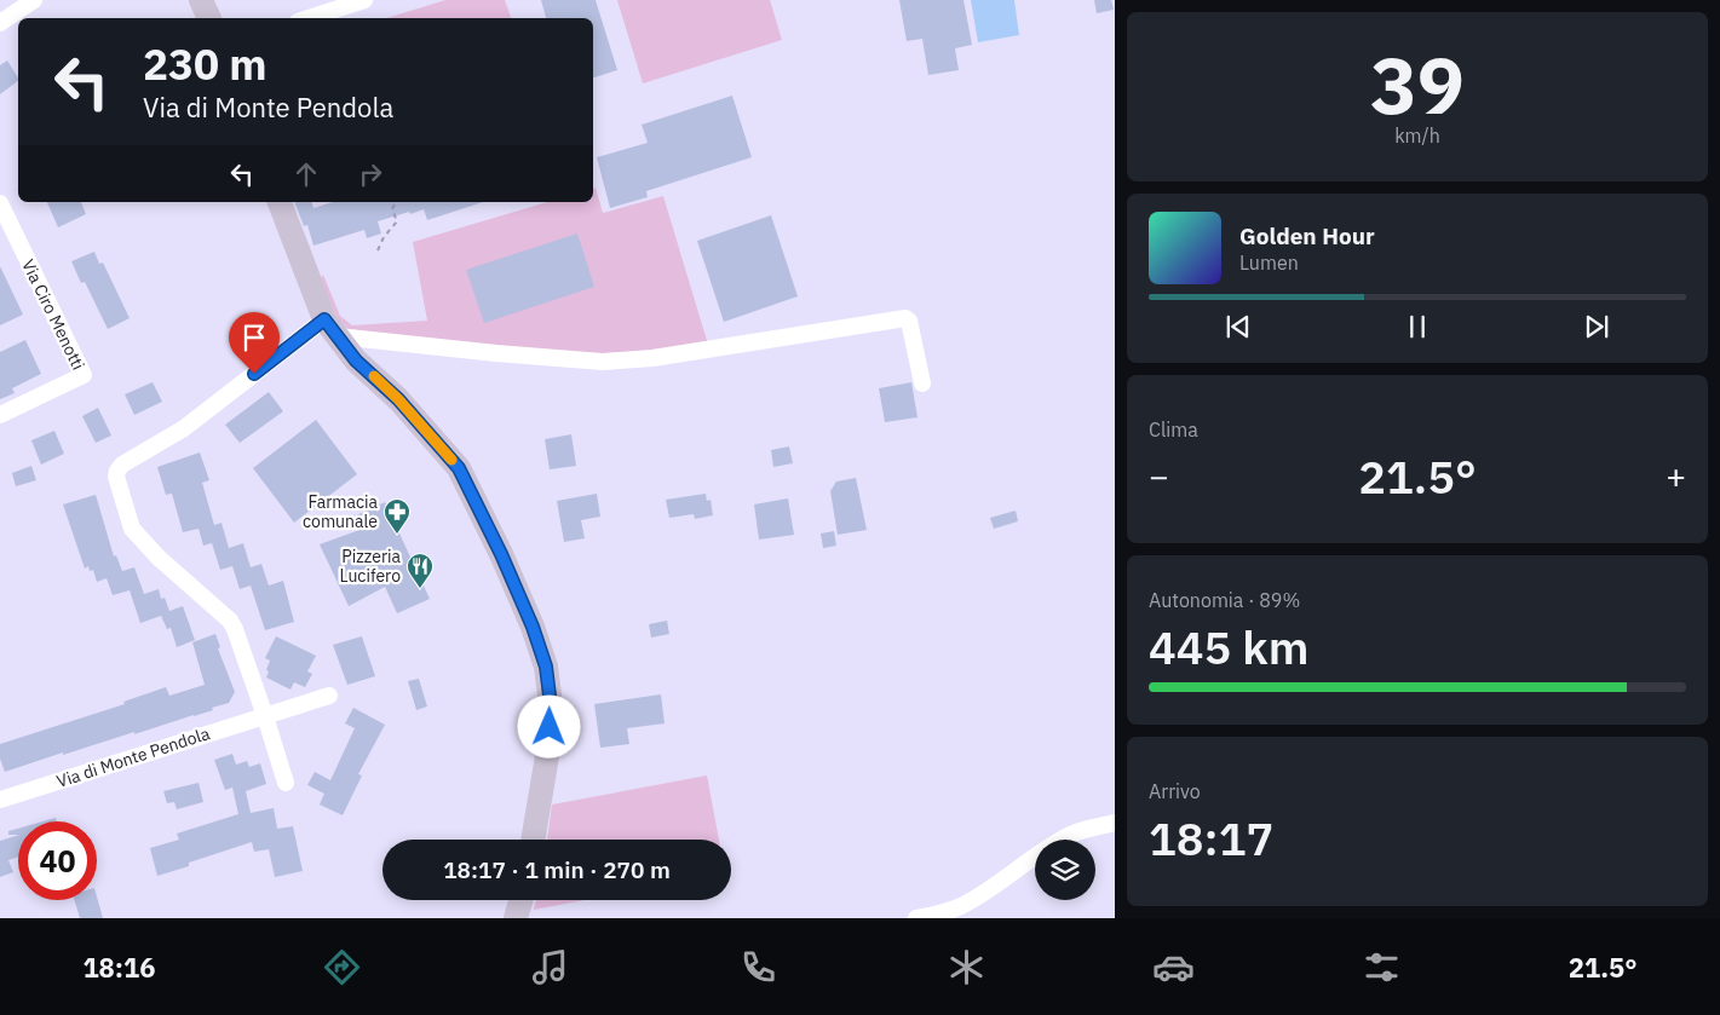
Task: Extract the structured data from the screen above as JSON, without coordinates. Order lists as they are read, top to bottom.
{
  "streets": {
    "street": ["Via Ciro Menotti", "Via di Monte Pendola"]
  },
  "places": {
    "pharmacy": ["Farmacia comunale"],
    "restaurant": ["Pizzeria Lucifero"]
  },
  "page": {
    "tile": [
      ["39", "km/h"],
      "Clima",
      ["Autonomia · 89%", "445 km"],
      ["Arrivo", "18:17"]
    ],
    "turn": ["230 m", "Via di Monte Pendola"],
    "song": ["Golden Hour", "Lumen"],
    "heat": ["−", "21.5°", "+"],
    "limit": "40",
    "trip": "18:17 · 1 min · 270 m",
    "tabs": ["18:16", "21.5°"]
  }
}
